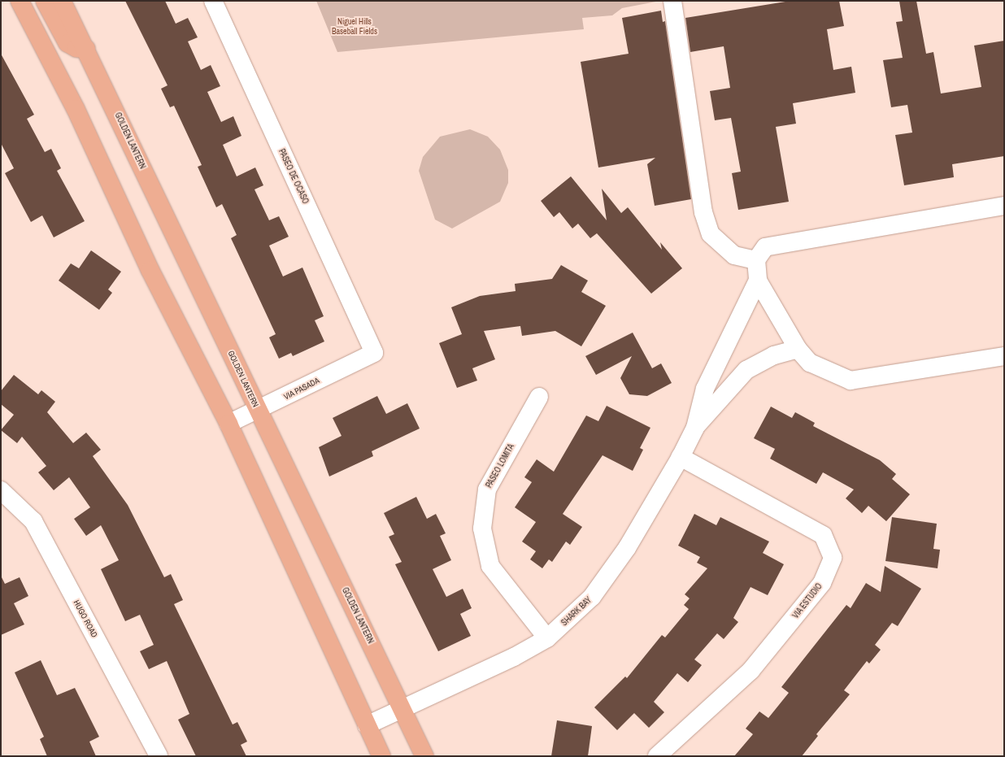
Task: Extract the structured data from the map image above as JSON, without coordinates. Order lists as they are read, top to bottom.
{
  "streets": {
    "main road": ["GOLDEN LANTERN"],
    "street": [
      "PASEO DE OCASO",
      "VIA PASADA",
      "PASEO LOMITA",
      "VIA ESTUDIO",
      "SHARK BAY",
      "HUGO ROAD"
    ]
  },
  "crossings": [
    ["GOLDEN LANTERN", "VIA PASADA"],
    ["GOLDEN LANTERN", "SHARK BAY"],
    ["PASEO DE OCASO", "VIA PASADA"],
    ["PASEO LOMITA", "SHARK BAY"],
    ["VIA ESTUDIO", "SHARK BAY"]
  ],
  "parks": ["Niguel Hills Baseball Fields"]
}
